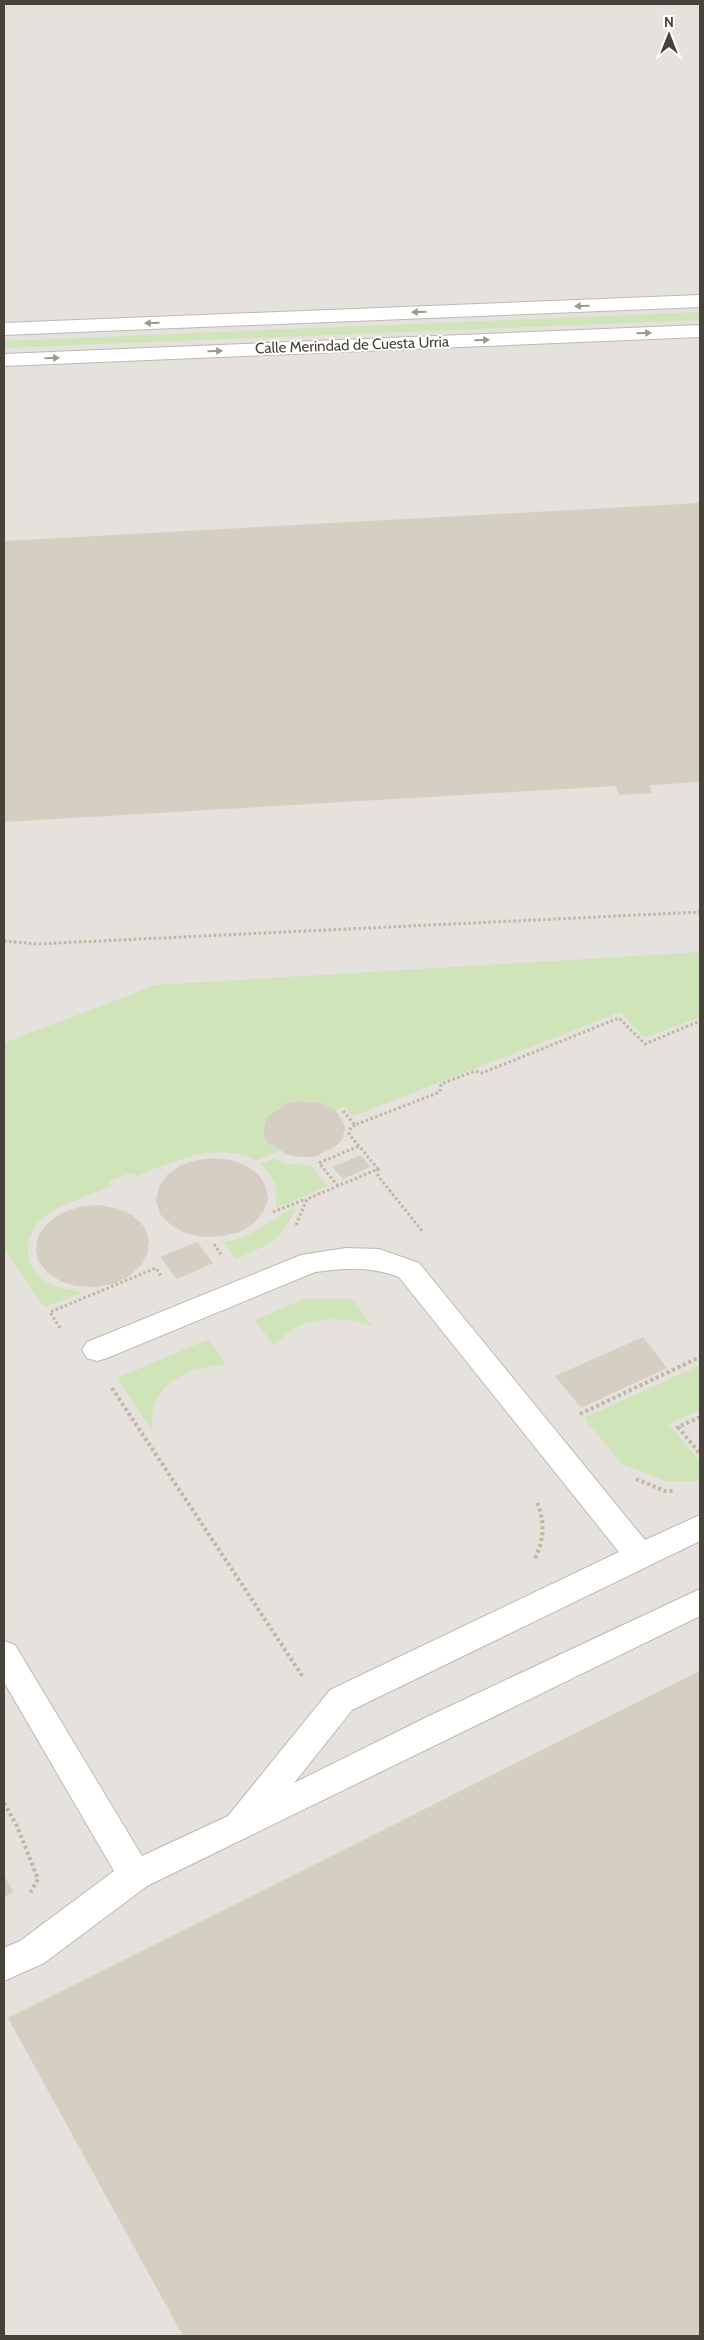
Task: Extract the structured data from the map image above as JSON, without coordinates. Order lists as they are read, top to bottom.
{
  "streets": {
    "street": ["Calle Merindad de Cuesta Urria"]
  },
  "north": "top"
}
